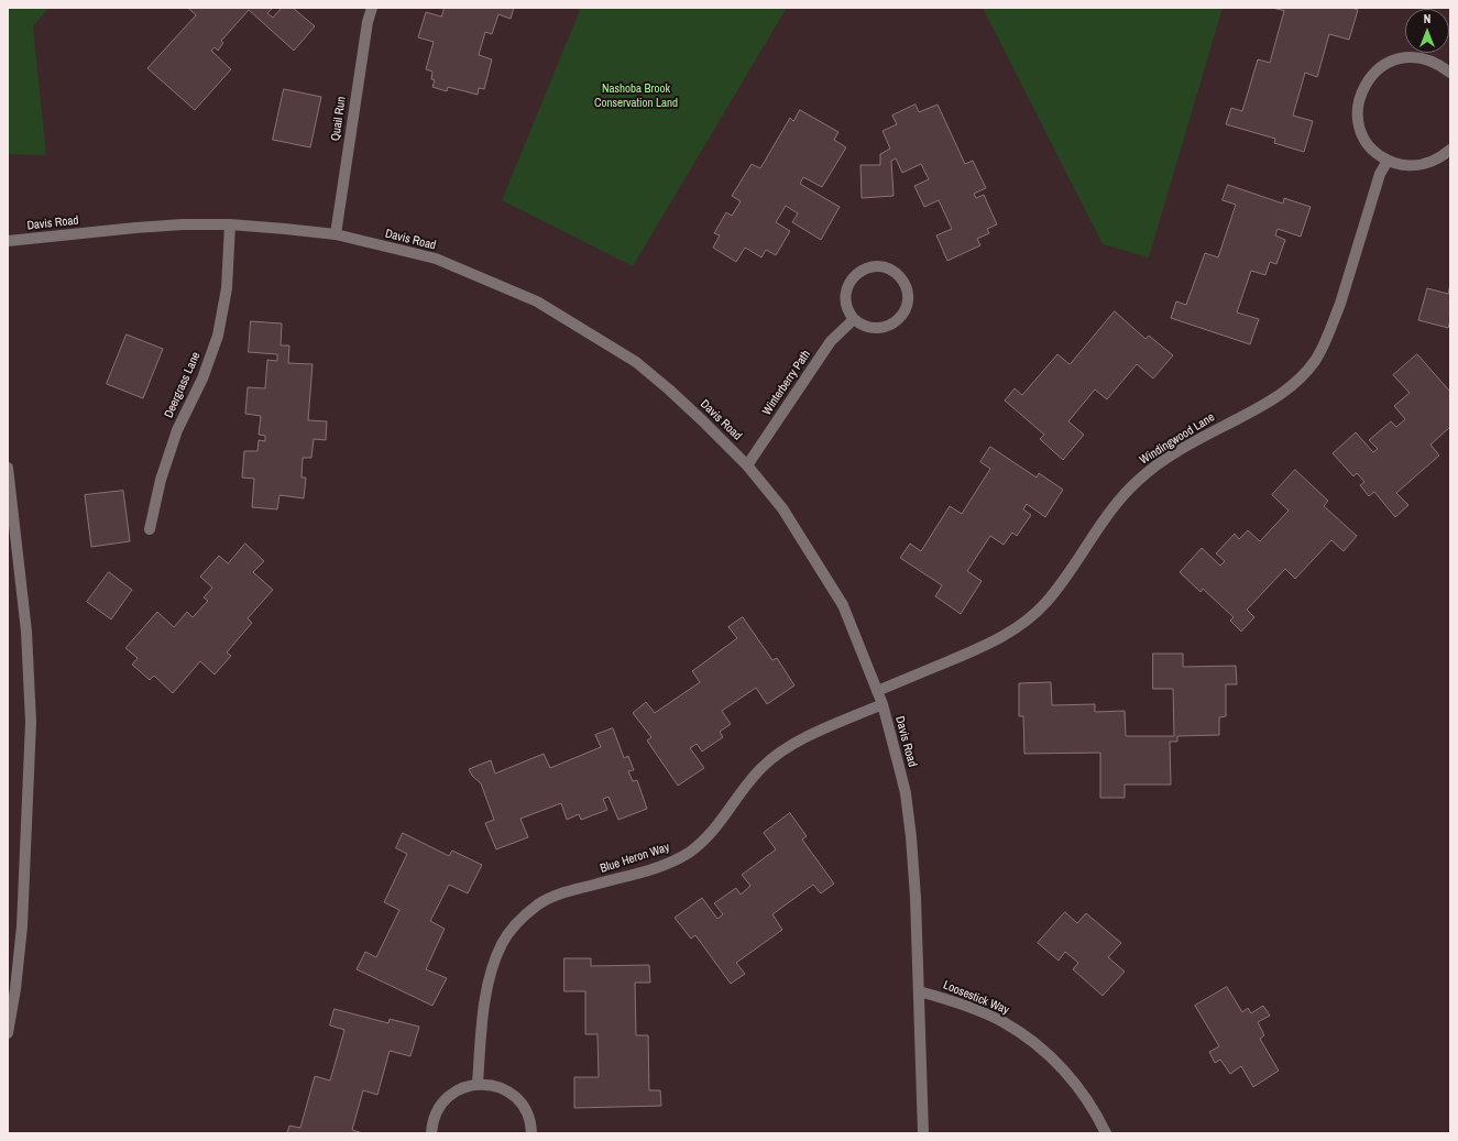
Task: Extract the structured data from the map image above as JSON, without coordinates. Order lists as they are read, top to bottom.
{
  "streets": {
    "street": [
      "Quail Run",
      "Davis Road",
      "Winterberry Path",
      "Deergrass Lane",
      "Windingwood Lane",
      "Blue Heron Way",
      "Loosestick Way"
    ]
  },
  "crossings": [
    ["Quail Run", "Davis Road"],
    ["Davis Road", "Winterberry Path"],
    ["Davis Road", "Deergrass Lane"],
    ["Davis Road", "Windingwood Lane"],
    ["Davis Road", "Blue Heron Way"],
    ["Davis Road", "Loosestick Way"]
  ],
  "parks": ["Nashoba Brook Conservation Land"],
  "north": "top"
}
